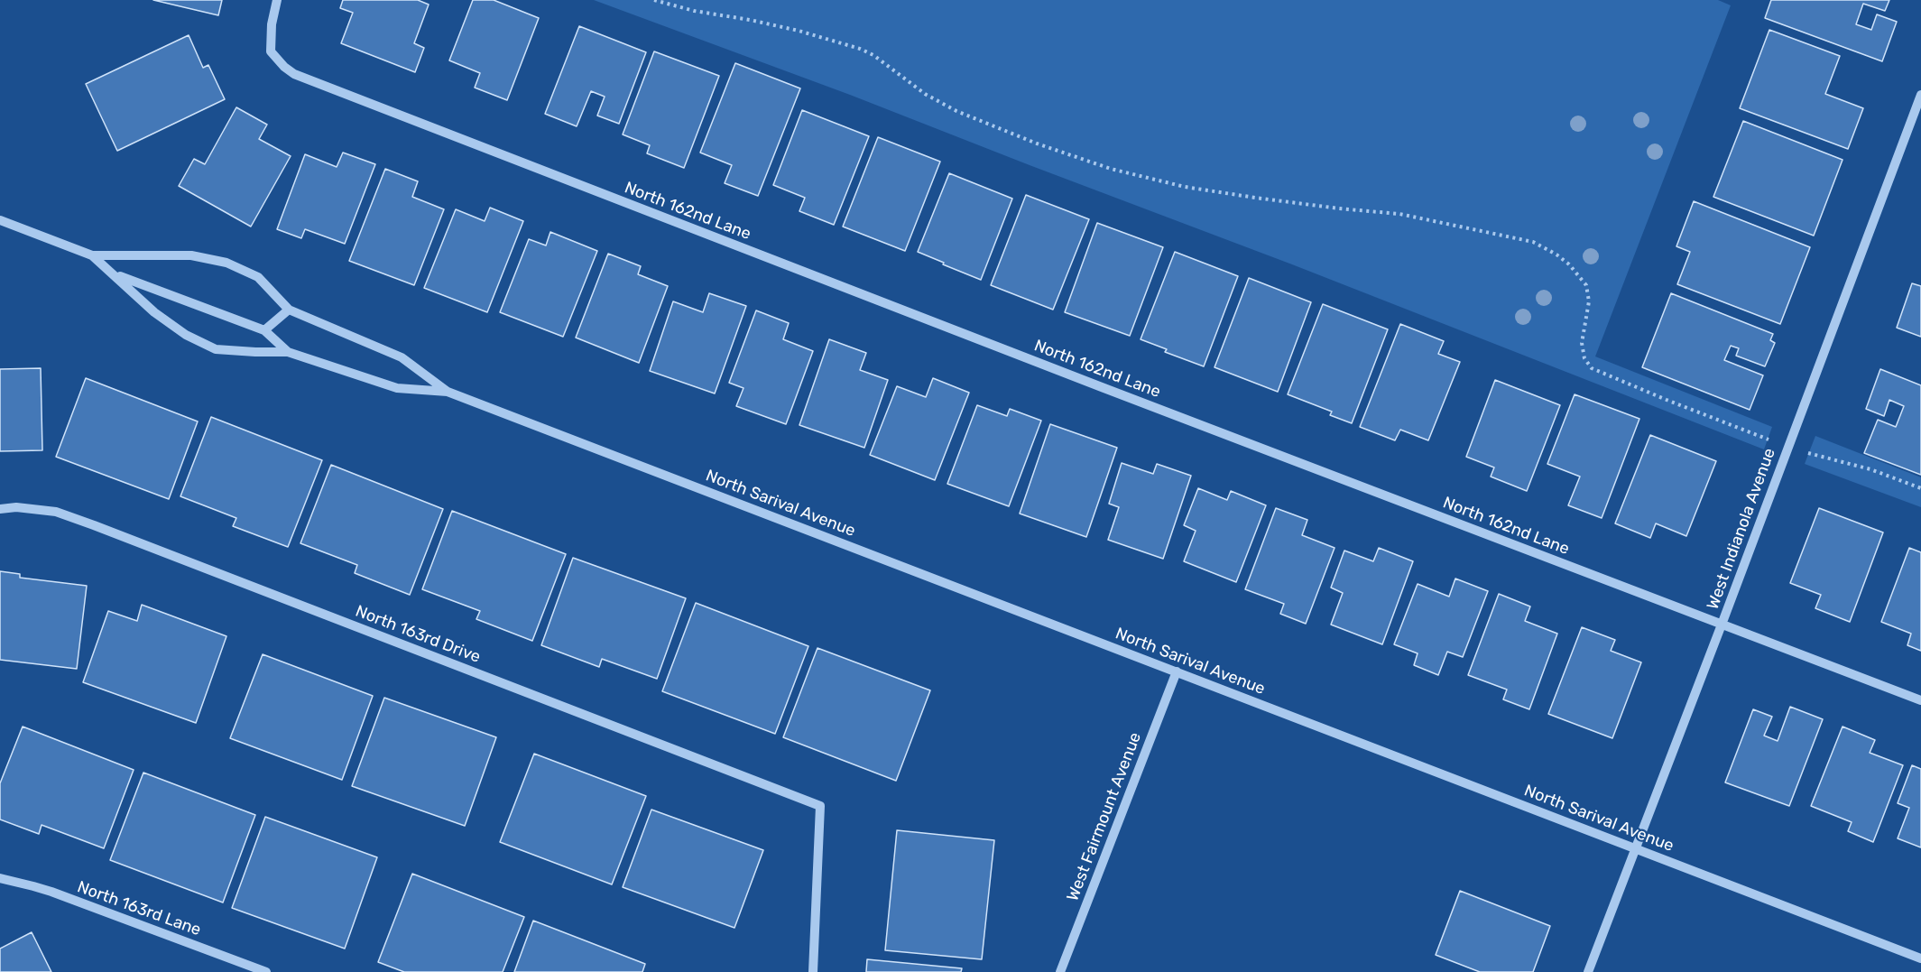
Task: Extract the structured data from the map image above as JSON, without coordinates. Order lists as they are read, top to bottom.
{
  "streets": {
    "street": [
      "North 162nd Lane",
      "North Sarival Avenue",
      "West Indianola Avenue",
      "North 163rd Drive",
      "West Fairmount Avenue",
      "North 163rd Lane"
    ]
  },
  "crossings": [
    ["North 162nd Lane", "West Indianola Avenue"],
    ["North Sarival Avenue", "West Indianola Avenue"],
    ["North Sarival Avenue", "West Fairmount Avenue"]
  ]
}
